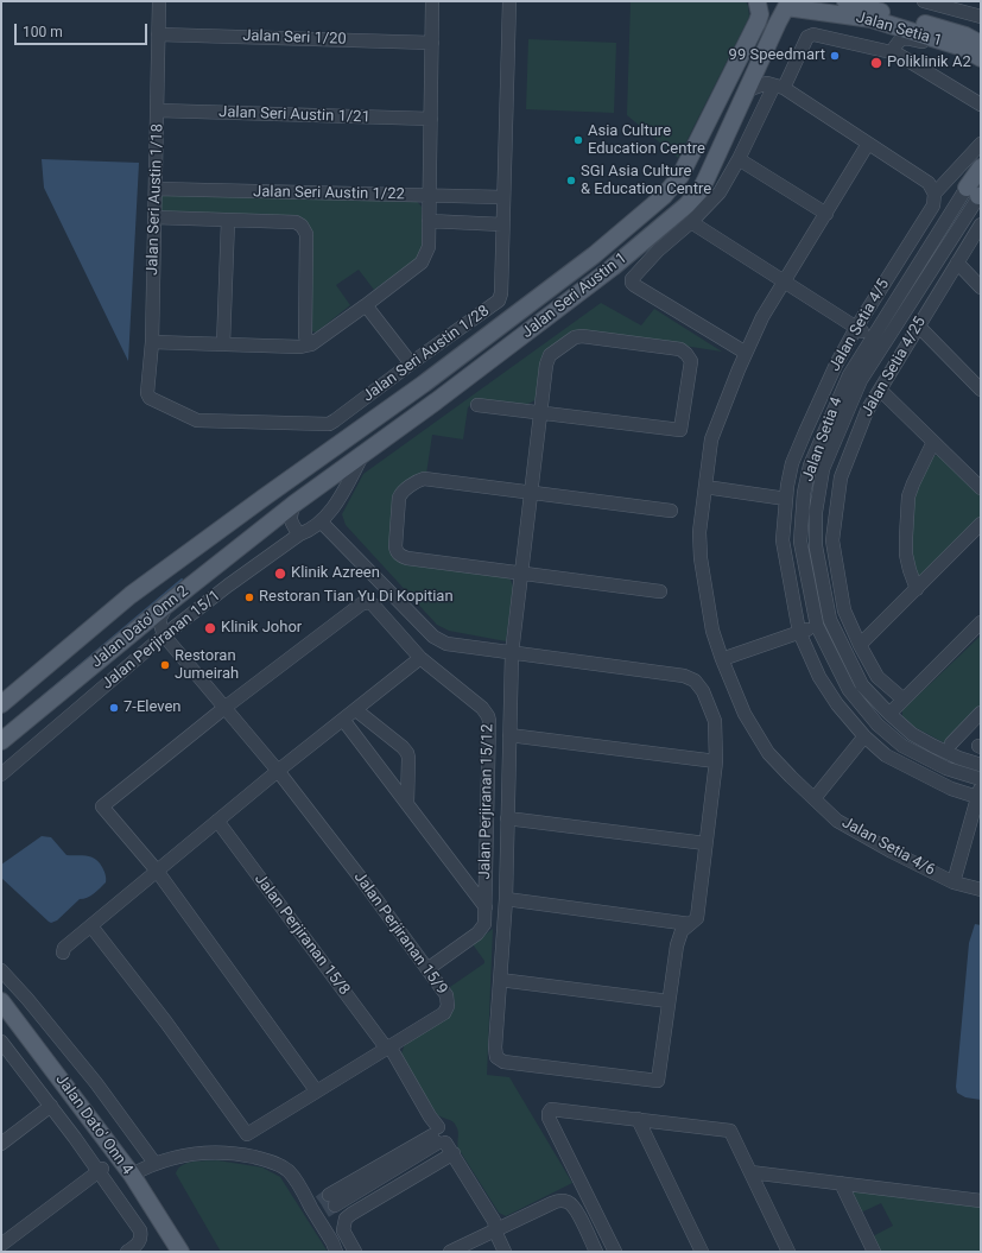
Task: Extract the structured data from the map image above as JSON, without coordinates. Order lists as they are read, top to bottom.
{
  "streets": {
    "main road": [
      "Jalan Setia 1",
      "Jalan Seri Austin 1",
      "Jalan Dato' Onn 2",
      "Jalan Dato' Onn 4"
    ],
    "street": [
      "Jalan Seri 1/20",
      "Jalan Seri Austin 1/21",
      "Jalan Seri Austin 1/22",
      "Jalan Seri Austin 1/18",
      "Jalan Setia 4/5",
      "Jalan Seri Austin 1/28",
      "Jalan Setia 4/25",
      "Jalan Setia 4",
      "Jalan Perjiranan 15/1",
      "Jalan Perjiranan 15/12",
      "Jalan Setia 4/6",
      "Jalan Perjiranan 15/9",
      "Jalan Perjiranan 15/8"
    ]
  },
  "crossings": [
    ["Jalan Setia 1", "Jalan Seri Austin 1"],
    ["Jalan Seri 1/20", "Jalan Seri Austin 1/18"],
    ["Jalan Seri Austin 1/21", "Jalan Seri Austin 1/18"],
    ["Jalan Seri Austin 1/22", "Jalan Seri Austin 1/18"],
    ["Jalan Seri Austin 1/22", "Jalan Seri Austin 1/28"],
    ["Jalan Seri Austin 1/18", "Jalan Seri Austin 1/28"],
    ["Jalan Seri Austin 1", "Jalan Dato' Onn 2"],
    ["Jalan Seri Austin 1", "Jalan Perjiranan 15/1"],
    ["Jalan Perjiranan 15/1", "Jalan Perjiranan 15/9"],
    ["Jalan Perjiranan 15/12", "Jalan Perjiranan 15/9"],
    ["Jalan Perjiranan 15/9", "Jalan Perjiranan 15/8"]
  ],
  "places": [
    "99 Speedmart",
    "Poliklinik A2",
    "Asia Culture Education Centre",
    "SGI Asia Culture & Education Centre",
    "Klinik Azreen",
    "Restoran Tian Yu Di Kopitian",
    "Klinik Johor",
    "Restoran Jumeirah",
    "7-Eleven"
  ],
  "scale_bar": "100 m"
}
